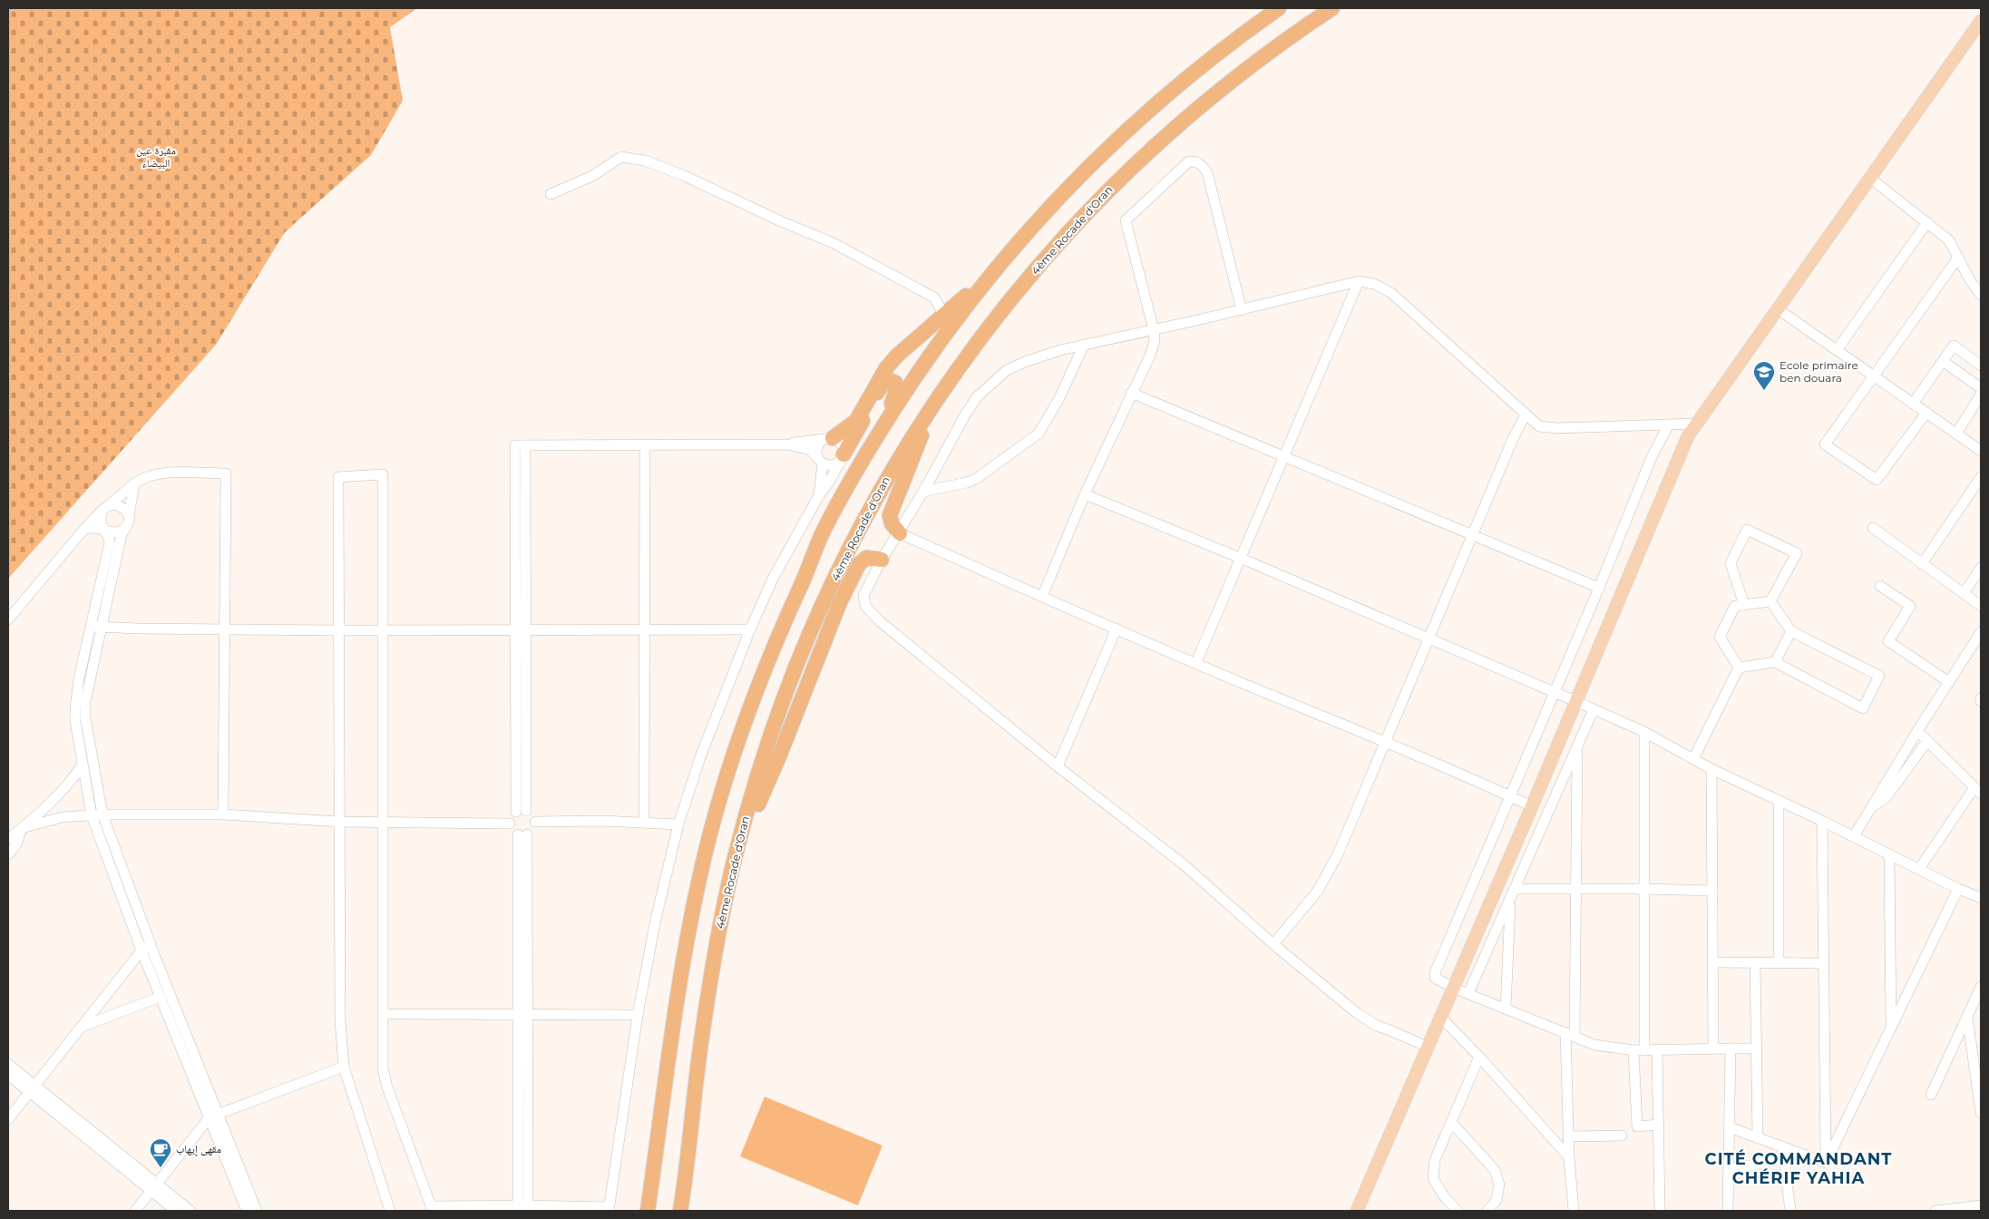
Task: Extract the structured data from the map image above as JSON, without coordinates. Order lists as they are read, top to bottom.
{
  "streets": {
    "highway": ["4ème Rocade d'Oran"]
  },
  "districts": ["CITÉ COMMANDANT CHÉRIF YAHIA"],
  "parks": ["مقبرة عين البيضاء"],
  "places": {
    "school or university": ["Ecole primaire ben douara"],
    "cafe": ["مقهى إيهاب"]
  }
}
